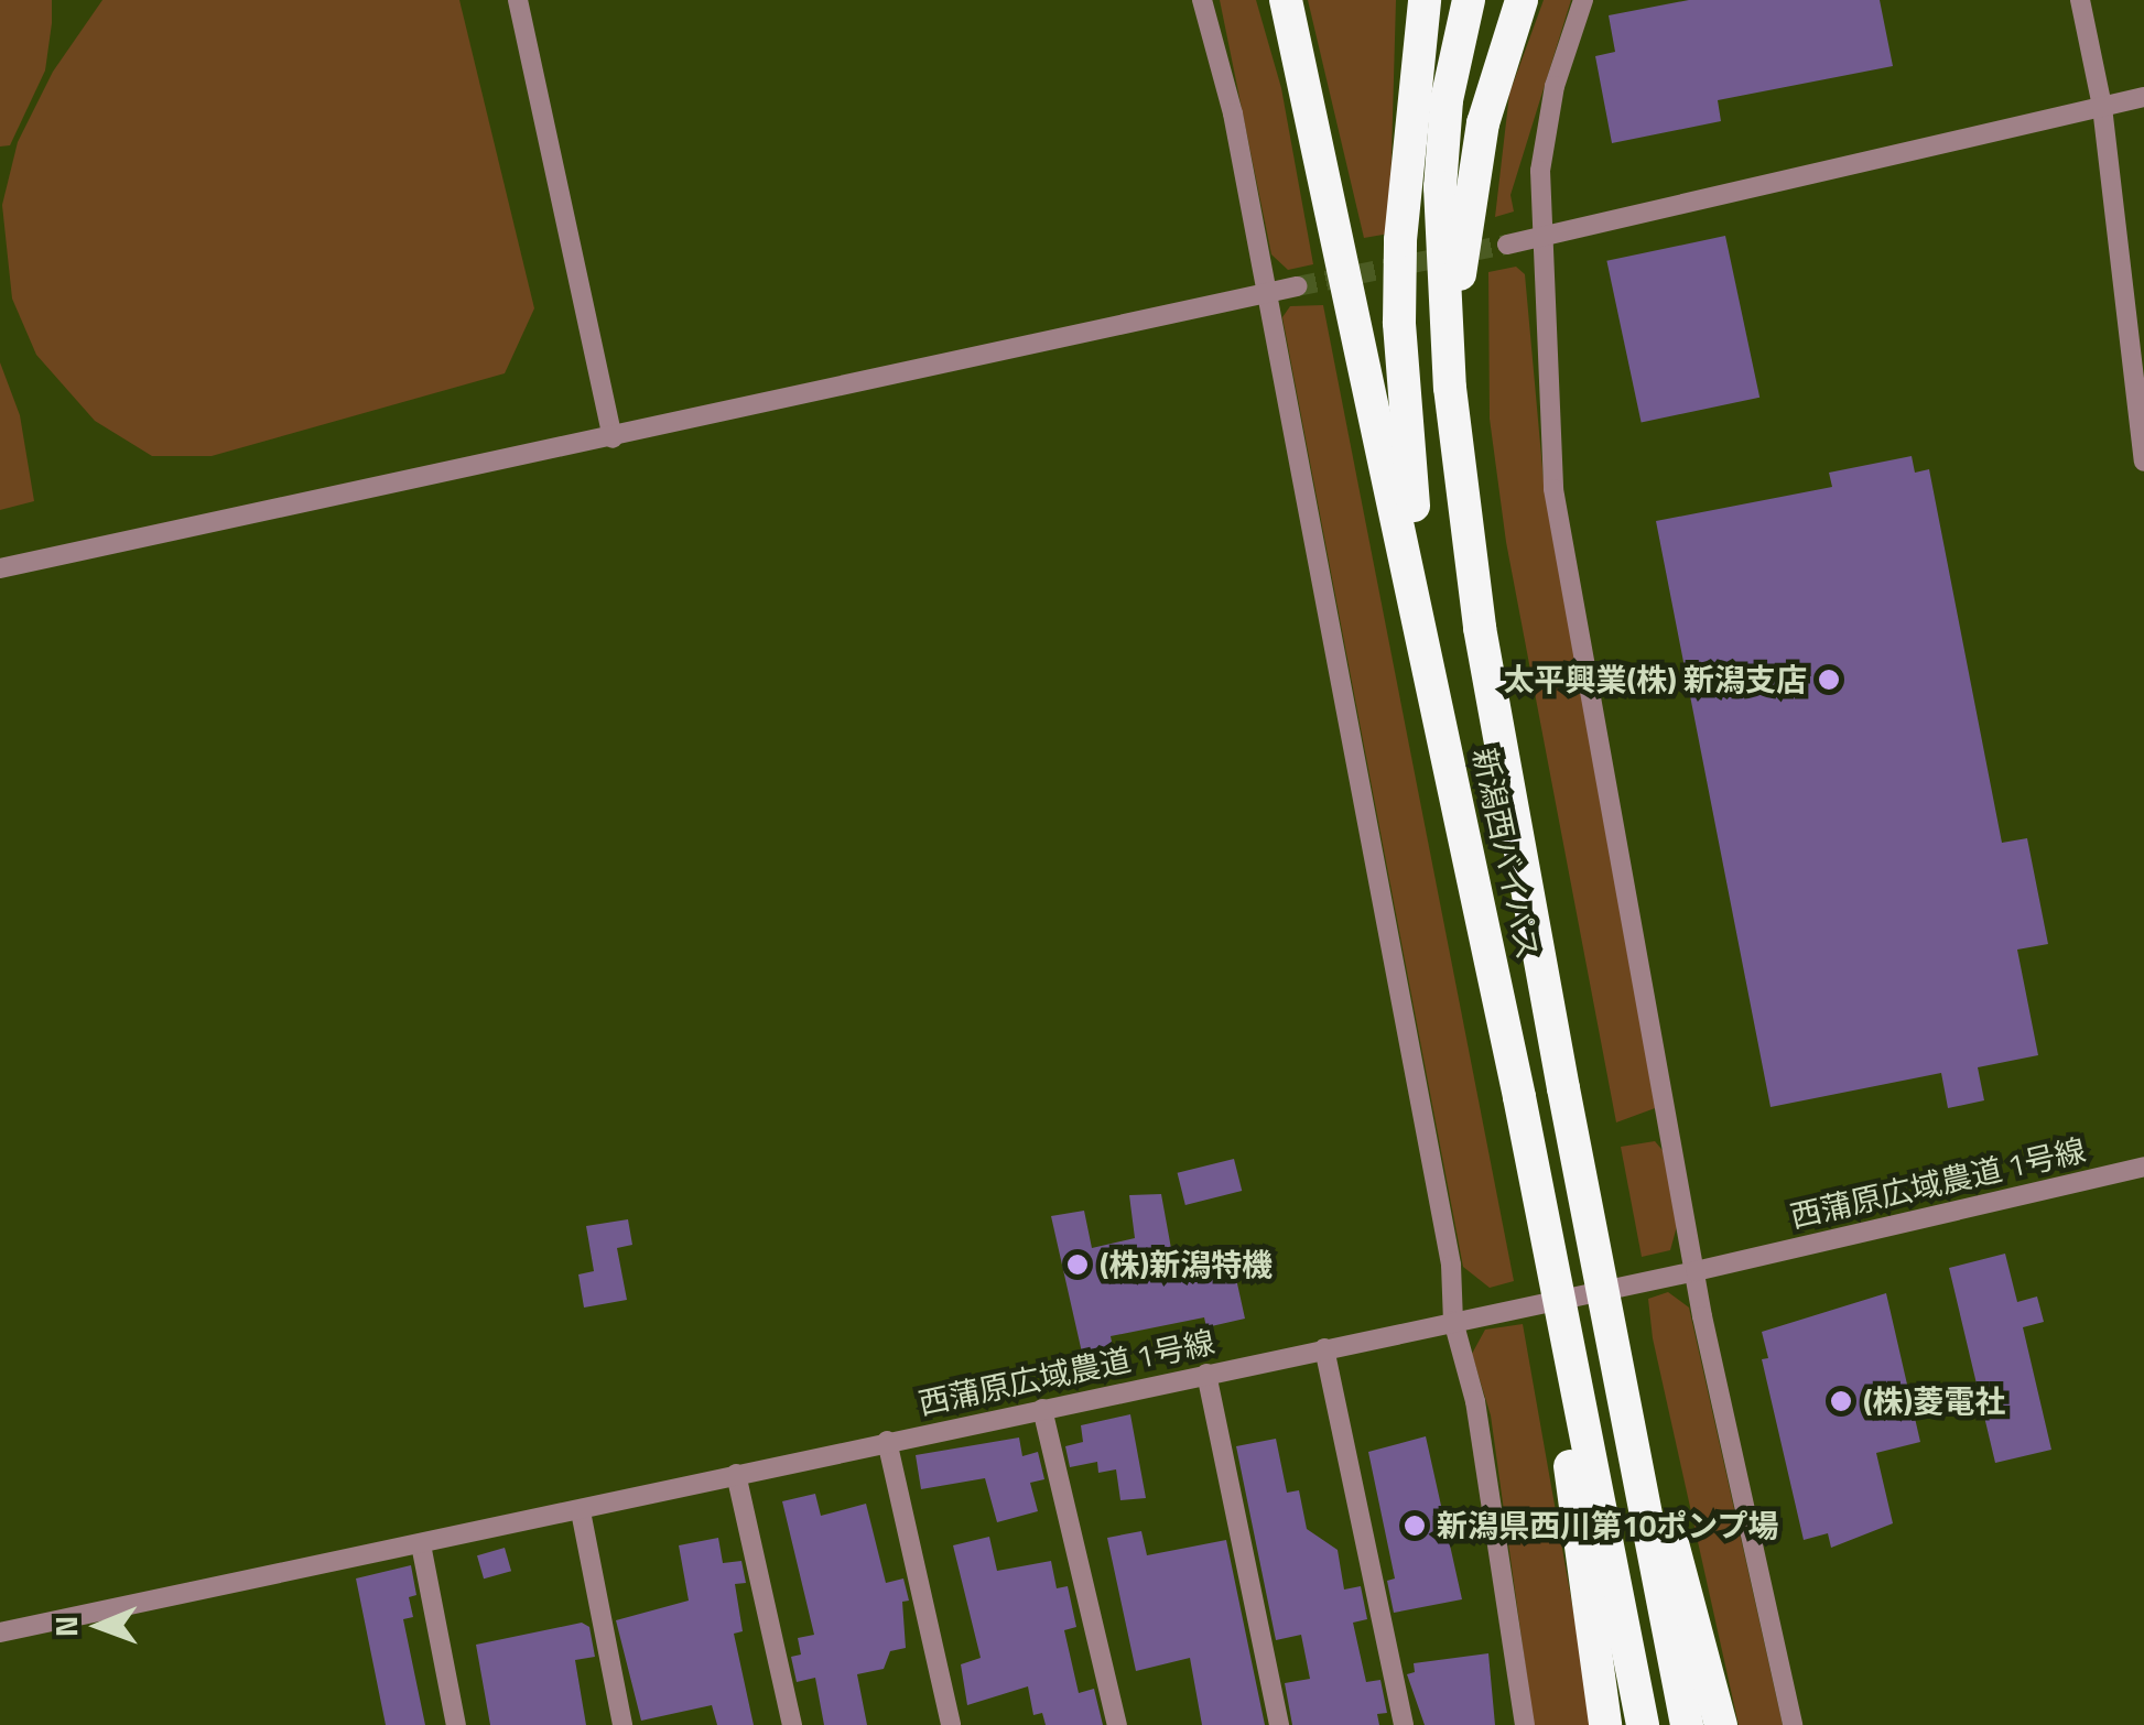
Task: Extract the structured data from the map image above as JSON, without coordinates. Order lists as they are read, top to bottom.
{
  "streets": {
    "highway": ["新潟西バイパス"],
    "street": ["西蒲原広域農道 1号線"]
  },
  "places": [
    "太平興業(株) 新潟支店",
    "(株)新潟特機",
    "(株)菱電社",
    "新潟県西川第10ポンプ場"
  ],
  "north": "left"
}
